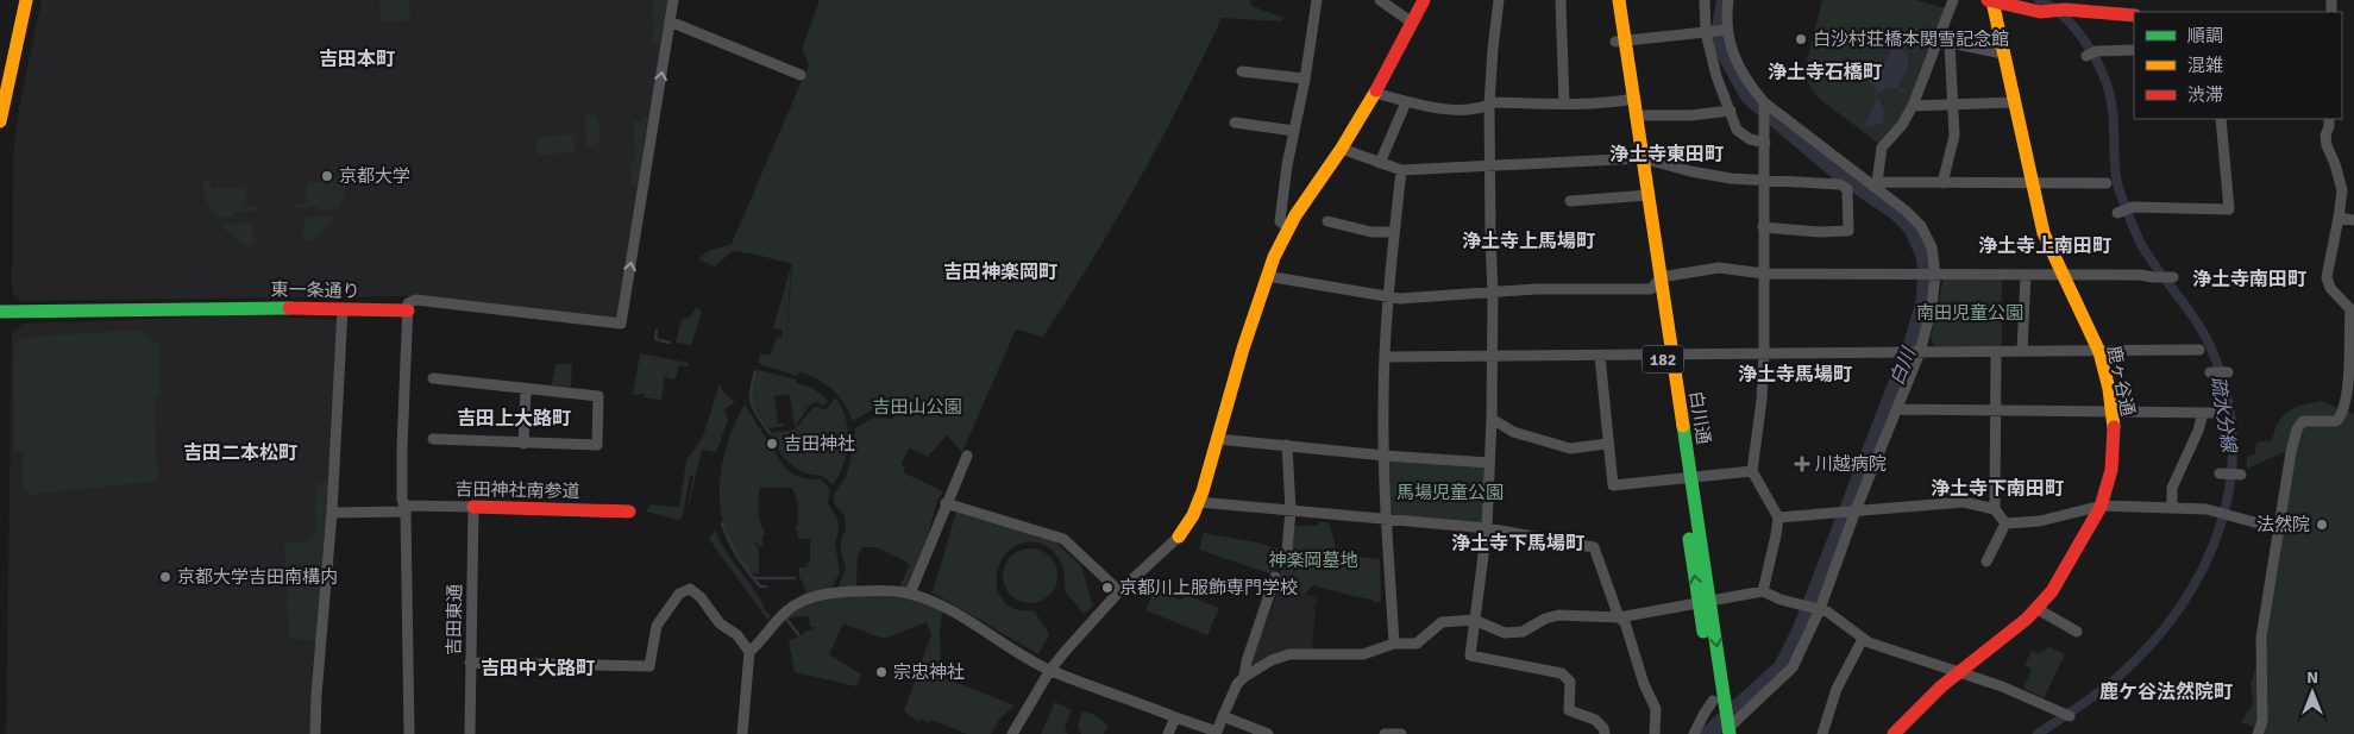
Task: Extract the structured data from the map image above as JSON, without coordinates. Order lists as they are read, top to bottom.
{
  "streets": {
    "street": [
      "東一条通り",
      "182",
      "鹿ヶ谷通",
      "白川通",
      "吉田神社南参道",
      "吉田東通"
    ]
  },
  "crossings": [
    ["吉田神社南参道", "吉田東通"]
  ],
  "districts": [
    "吉田本町",
    "浄土寺石橋町",
    "浄土寺東田町",
    "浄土寺上馬場町",
    "浄土寺上南田町",
    "吉田神楽岡町",
    "浄土寺南田町",
    "浄土寺馬場町",
    "吉田上大路町",
    "吉田二本松町",
    "浄土寺下南田町",
    "浄土寺下馬場町",
    "吉田中大路町",
    "鹿ケ谷法然院町"
  ],
  "water": ["白川", "疏水分線"],
  "parks": [
    "南田児童公園",
    "吉田山公園",
    "馬場児童公園",
    "神楽岡墓地"
  ],
  "places": {
    "other": [
      "白沙村荘橋本関雪記念館",
      "京都大学",
      "吉田神社",
      "法然院",
      "京都大学吉田南構内",
      "京都川上服飾専門学校",
      "宗忠神社"
    ],
    "health": ["川越病院"]
  },
  "legend": ["順調", "混雑", "渋滞"],
  "north": "top"
}
